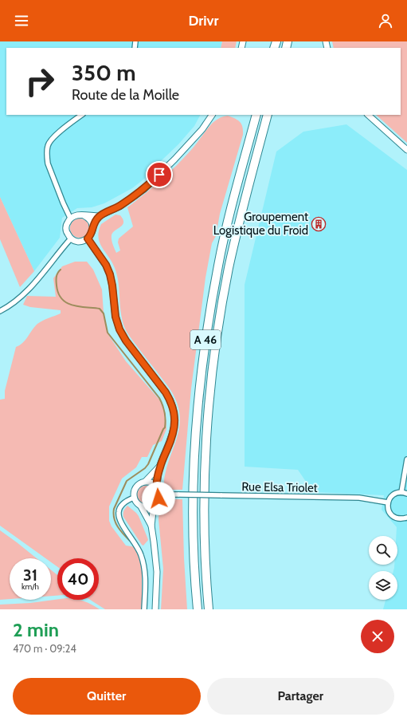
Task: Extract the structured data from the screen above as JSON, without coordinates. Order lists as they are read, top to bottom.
{
  "streets": {
    "highway": ["A 46"],
    "street": ["Rue Elsa Triolet"]
  },
  "places": {
    "building": ["Groupement Logistique du Froid"]
  },
  "page": {
    "header": "Drivr",
    "turn": ["350 m", "Route de la Moille"],
    "speed": "31 km/h",
    "limit": "40",
    "heading": ["2 min", "470 m · 09:24"],
    "buttons": ["Quitter", "Partager"]
  }
}
